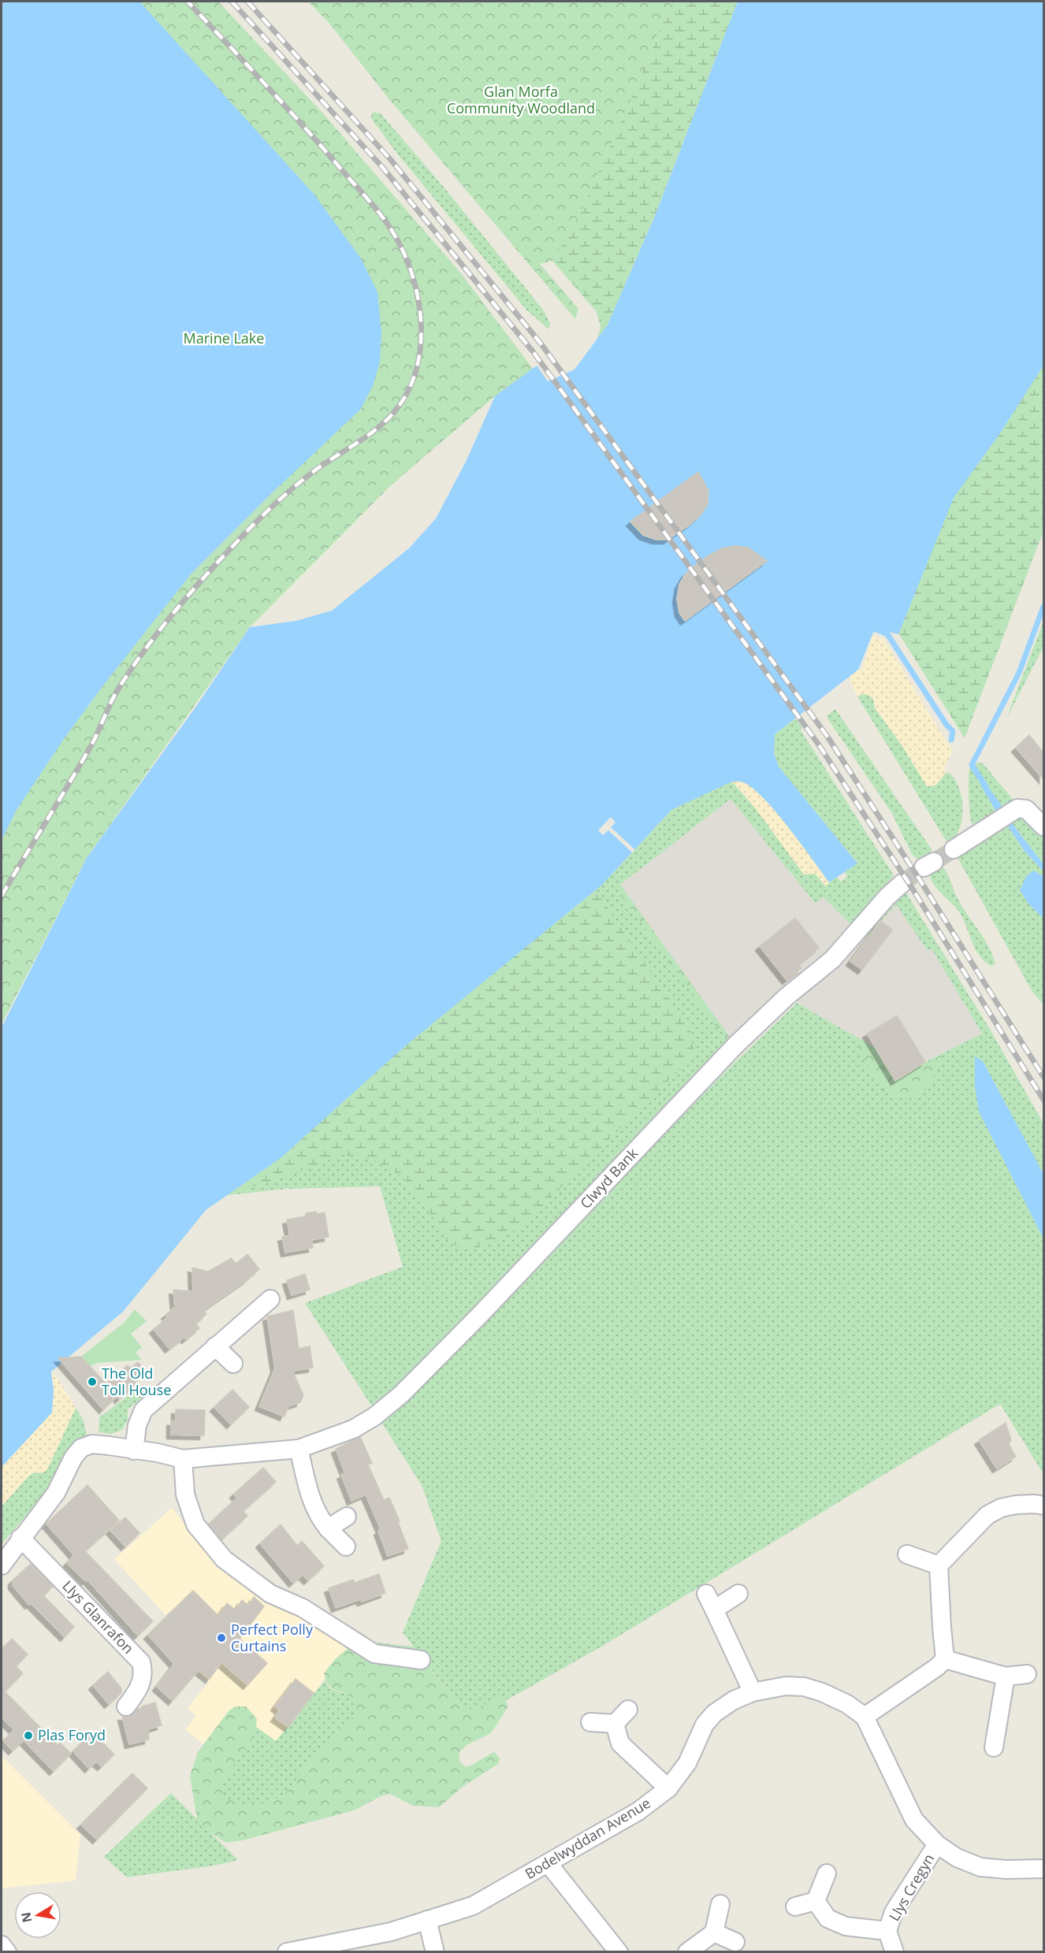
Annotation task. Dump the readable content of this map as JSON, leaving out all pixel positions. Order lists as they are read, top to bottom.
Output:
{
  "streets": {
    "street": [
      "Clwyd Bank",
      "Llys Glanrafon",
      "Bodelwyddan Avenue",
      "Llys Cregyn"
    ]
  },
  "crossings": [
    ["Clwyd Bank", "Llys Glanrafon"],
    ["Bodelwyddan Avenue", "Llys Cregyn"]
  ],
  "parks": ["Glan Morfa Community Woodland", "Marine Lake"],
  "places": ["The Old Toll House", "Perfect Polly Curtains", "Plas Foryd"],
  "north": "left"
}
